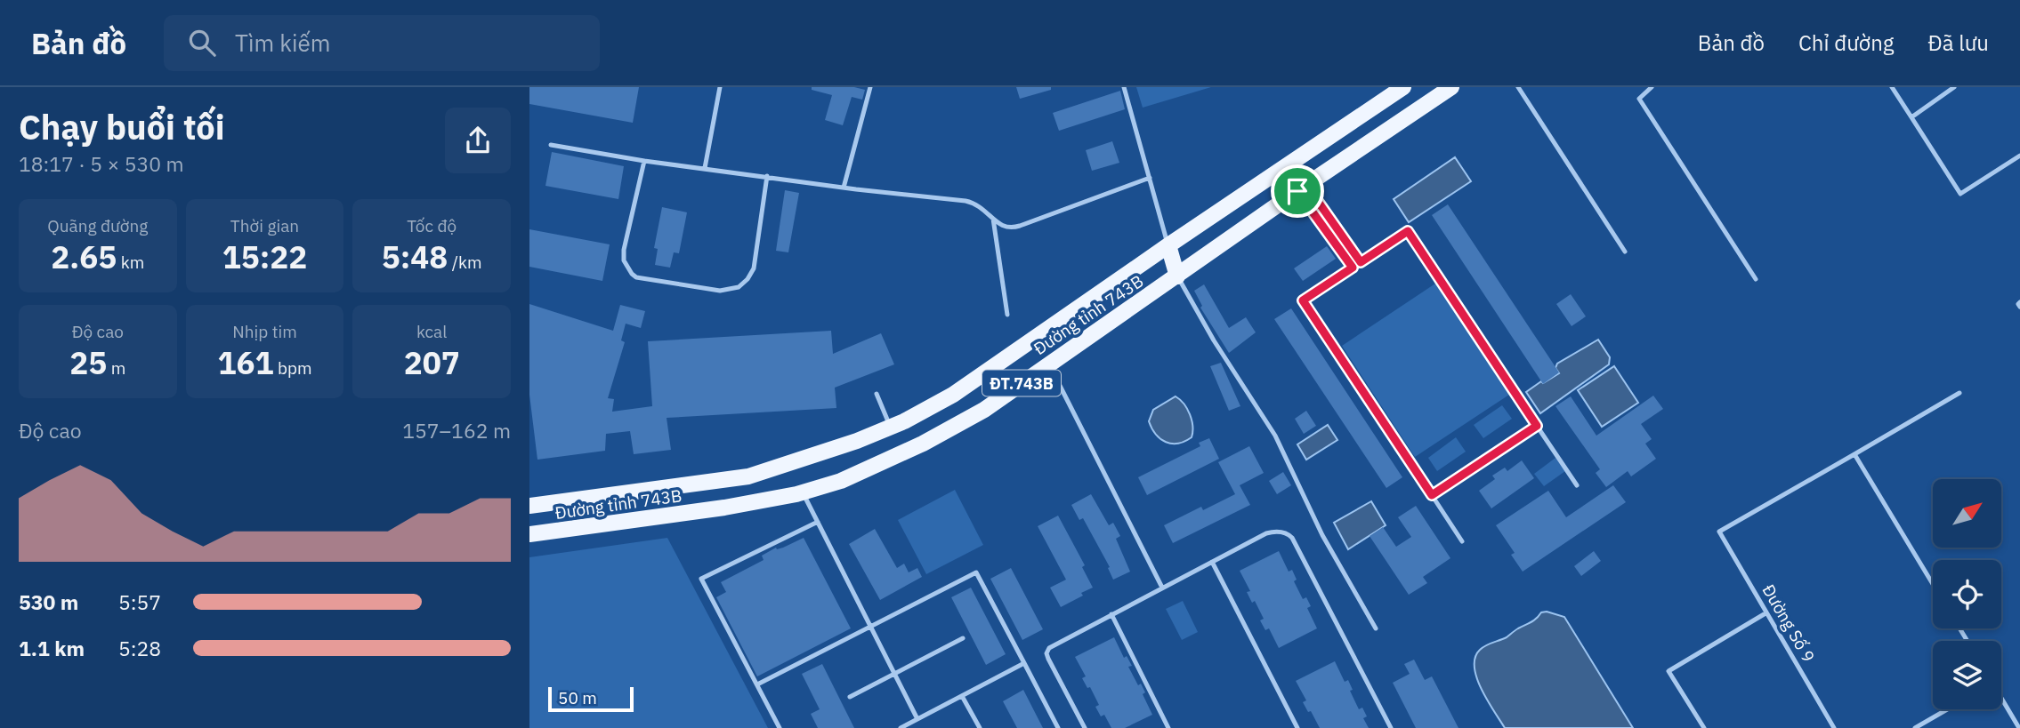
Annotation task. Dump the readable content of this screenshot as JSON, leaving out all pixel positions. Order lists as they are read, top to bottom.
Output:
{
  "streets": {
    "main road": ["Đường tỉnh 743B", "ĐT.743B"],
    "lane": ["Đường Số 9"]
  },
  "scale_bar": "50 m",
  "north": "top right",
  "page": {
    "header": "Bản đồ",
    "search": "Tìm kiếm",
    "nav": ["Bản đồ", "Chỉ đường", "Đã lưu"],
    "heading": ["Chạy buổi tối", "18:17 · 5 × 530 m"],
    "stats": [
      ["Quãng đường", "2.65 km"],
      ["Thời gian", "15:22"],
      ["Tốc độ", "5:48 /km"],
      ["Độ cao", "25 m"],
      ["Nhịp tim", "161 bpm"],
      ["kcal", "207"]
    ],
    "chart": ["Độ cao", "157–162 m"],
    "list": [
      {
        "name": "530 m",
        "note": "5:57"
      },
      {
        "name": "1.1 km",
        "note": "5:28"
      }
    ],
    "scale": "50 m"
  }
}
